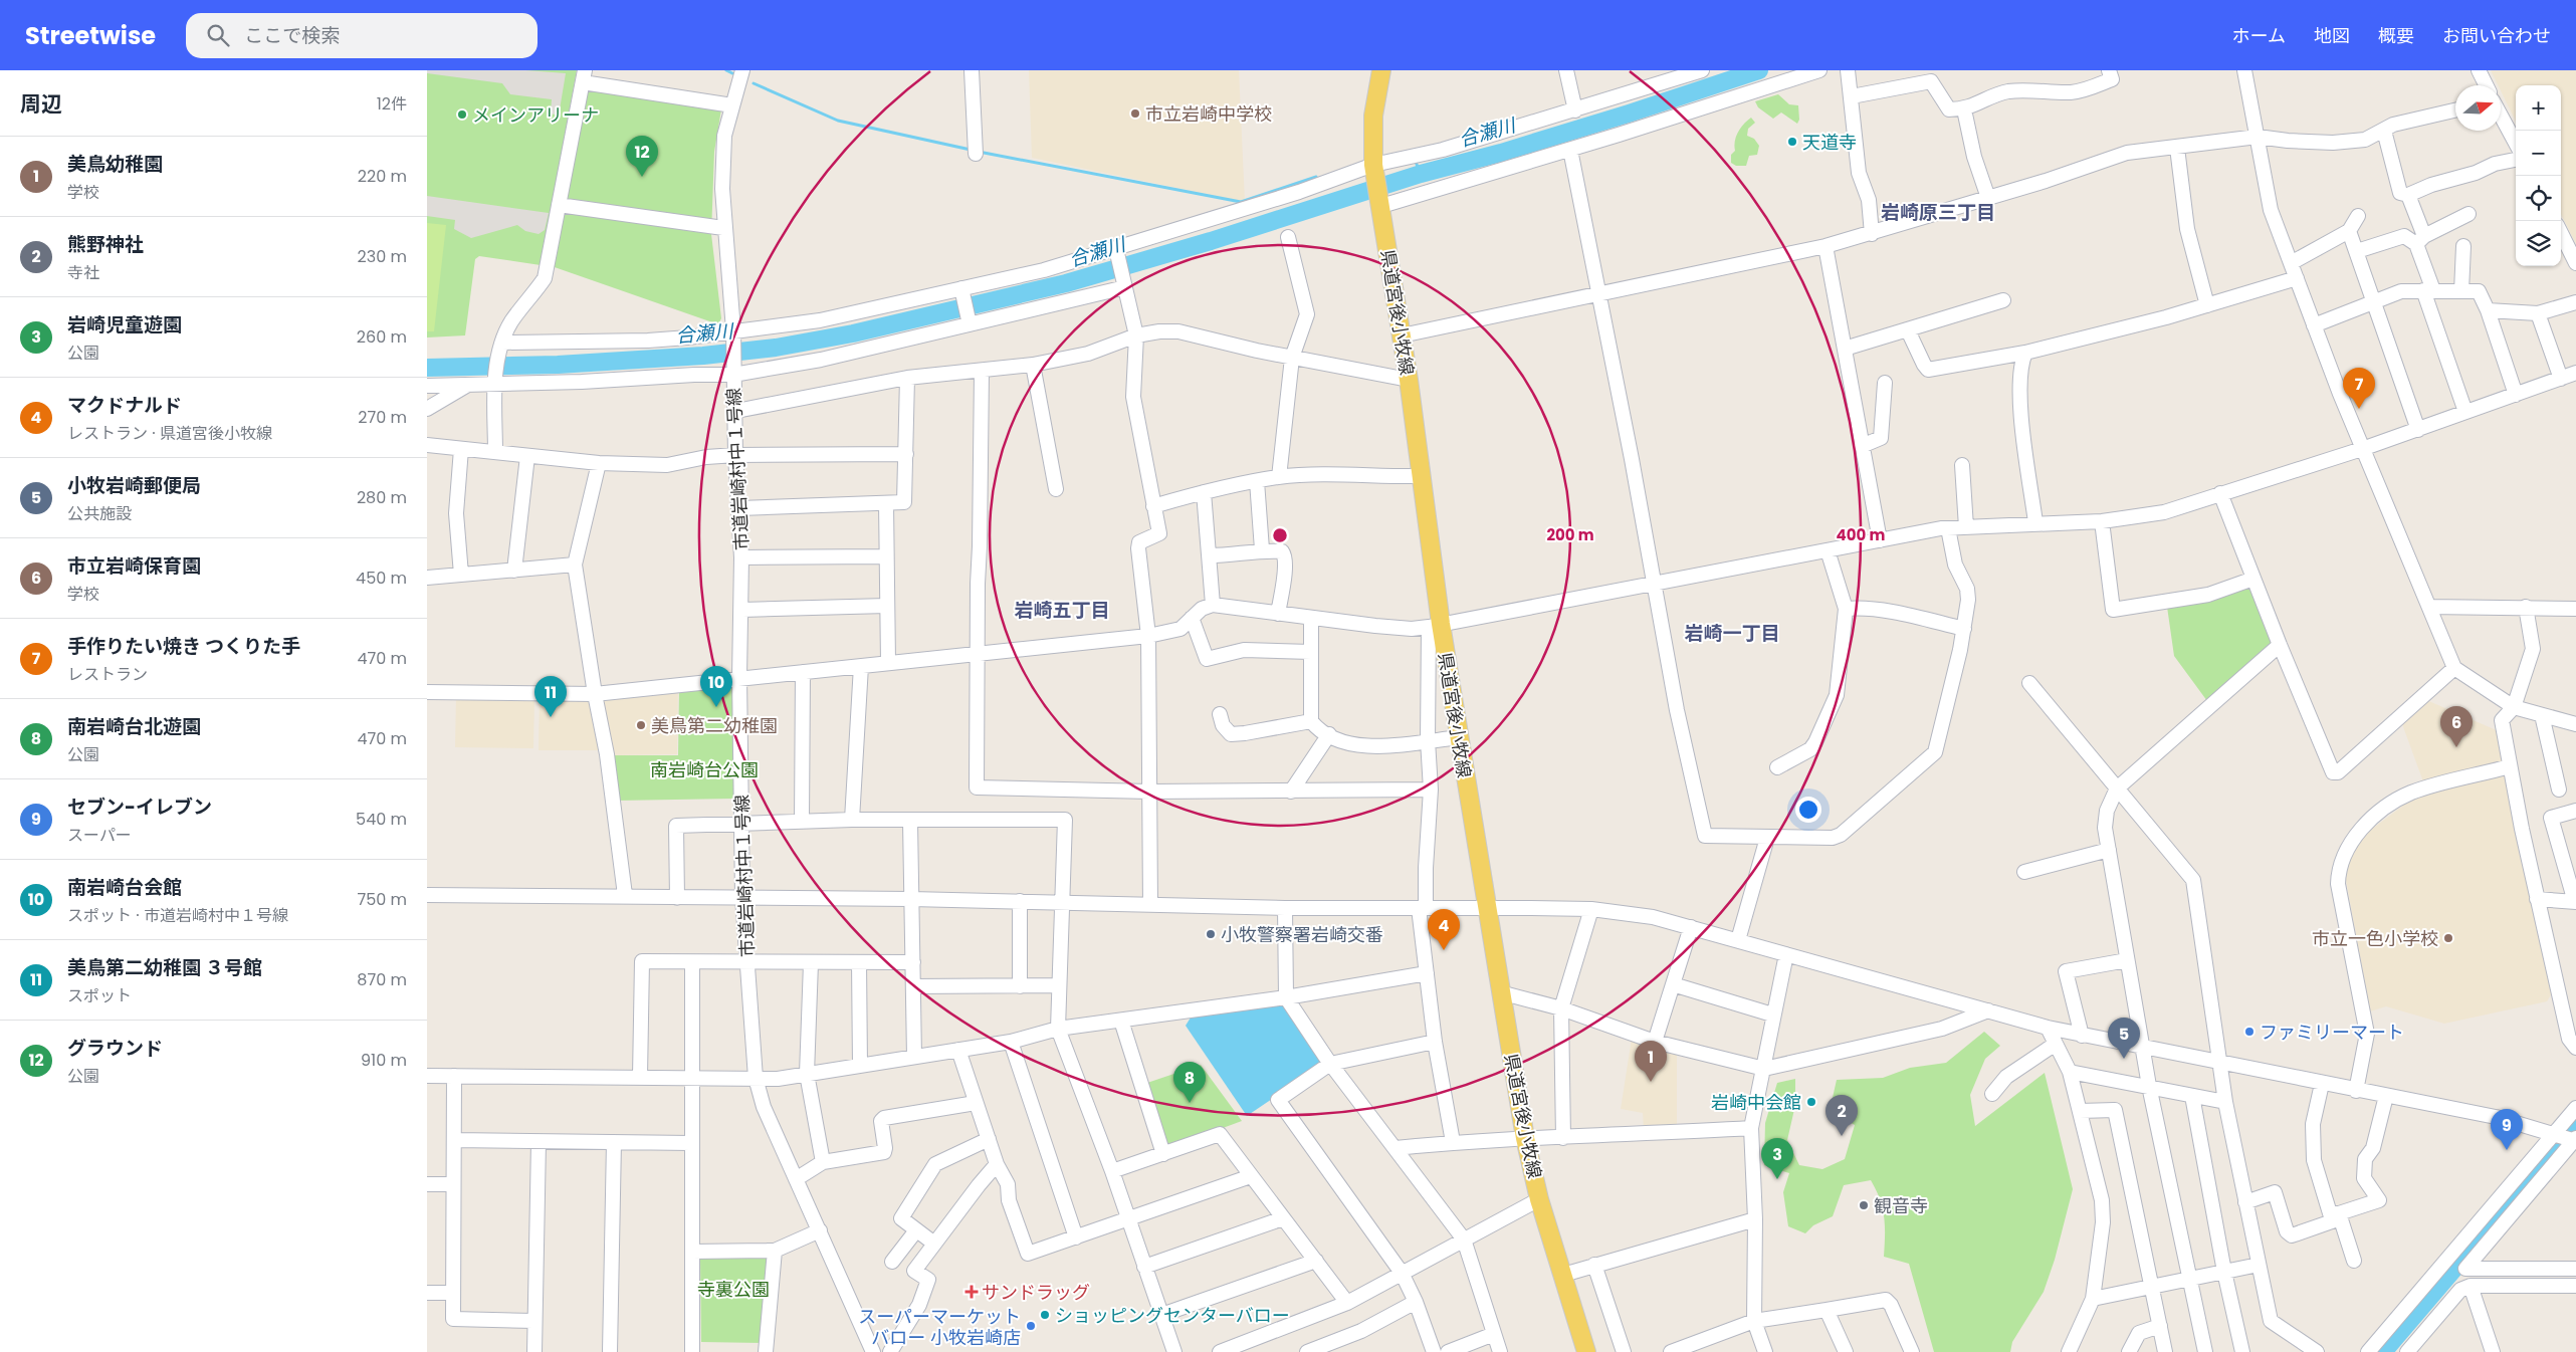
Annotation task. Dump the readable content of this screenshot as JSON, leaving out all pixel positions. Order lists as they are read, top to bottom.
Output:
{
  "streets": {
    "main road": ["県道宮後小牧線"],
    "street": ["市道岩崎村中１号線"]
  },
  "districts": ["岩崎原三丁目", "岩崎五丁目", "岩崎一丁目"],
  "water": ["合瀬川"],
  "parks": ["南岩崎台公園", "寺裏公園"],
  "places": {
    "other": [
      "市立岩崎中学校",
      "メインアリーナ",
      "天道寺",
      "美鳥第二幼稚園",
      "小牧警察署岩崎交番",
      "市立一色小学校",
      "ファミリーマート",
      "岩崎中会館",
      "観音寺",
      "ショッピングセンターバロー",
      "スーパーマーケット バロー 小牧岩崎店"
    ],
    "health": ["サンドラッグ"]
  },
  "north": "right",
  "page": {
    "header": "Streetwise",
    "search": "ここで検索",
    "nav": [
      "ホーム",
      "地図",
      "概要",
      "お問い合わせ"
    ],
    "heading": ["周辺", "12件"],
    "map_buttons": ["+", "−"],
    "list": [
      {
        "mark": "1",
        "name": "美鳥幼稚園",
        "note": "学校",
        "value": "220 m"
      },
      {
        "mark": "2",
        "name": "熊野神社",
        "note": "寺社",
        "value": "230 m"
      },
      {
        "mark": "3",
        "name": "岩崎児童遊園",
        "note": "公園",
        "value": "260 m"
      },
      {
        "mark": "4",
        "name": "マクドナルド",
        "note": "レストラン · 県道宮後小牧線",
        "value": "270 m"
      },
      {
        "mark": "5",
        "name": "小牧岩崎郵便局",
        "note": "公共施設",
        "value": "280 m"
      },
      {
        "mark": "6",
        "name": "市立岩崎保育園",
        "note": "学校",
        "value": "450 m"
      },
      {
        "mark": "7",
        "name": "手作りたい焼き つくりた手",
        "note": "レストラン",
        "value": "470 m"
      },
      {
        "mark": "8",
        "name": "南岩崎台北遊園",
        "note": "公園",
        "value": "470 m"
      },
      {
        "mark": "9",
        "name": "セブン-イレブン",
        "note": "スーパー",
        "value": "540 m"
      },
      {
        "mark": "10",
        "name": "南岩崎台会館",
        "note": "スポット · 市道岩崎村中１号線",
        "value": "750 m"
      },
      {
        "mark": "11",
        "name": "美鳥第二幼稚園 ３号館",
        "note": "スポット",
        "value": "870 m"
      },
      {
        "mark": "12",
        "name": "グラウンド",
        "note": "公園",
        "value": "910 m"
      }
    ],
    "pins": [
      "12",
      "7",
      "10",
      "11",
      "6",
      "4",
      "5",
      "1",
      "8",
      "2",
      "9",
      "3"
    ]
  },
  "rings": ["200 m", "400 m"]
}
